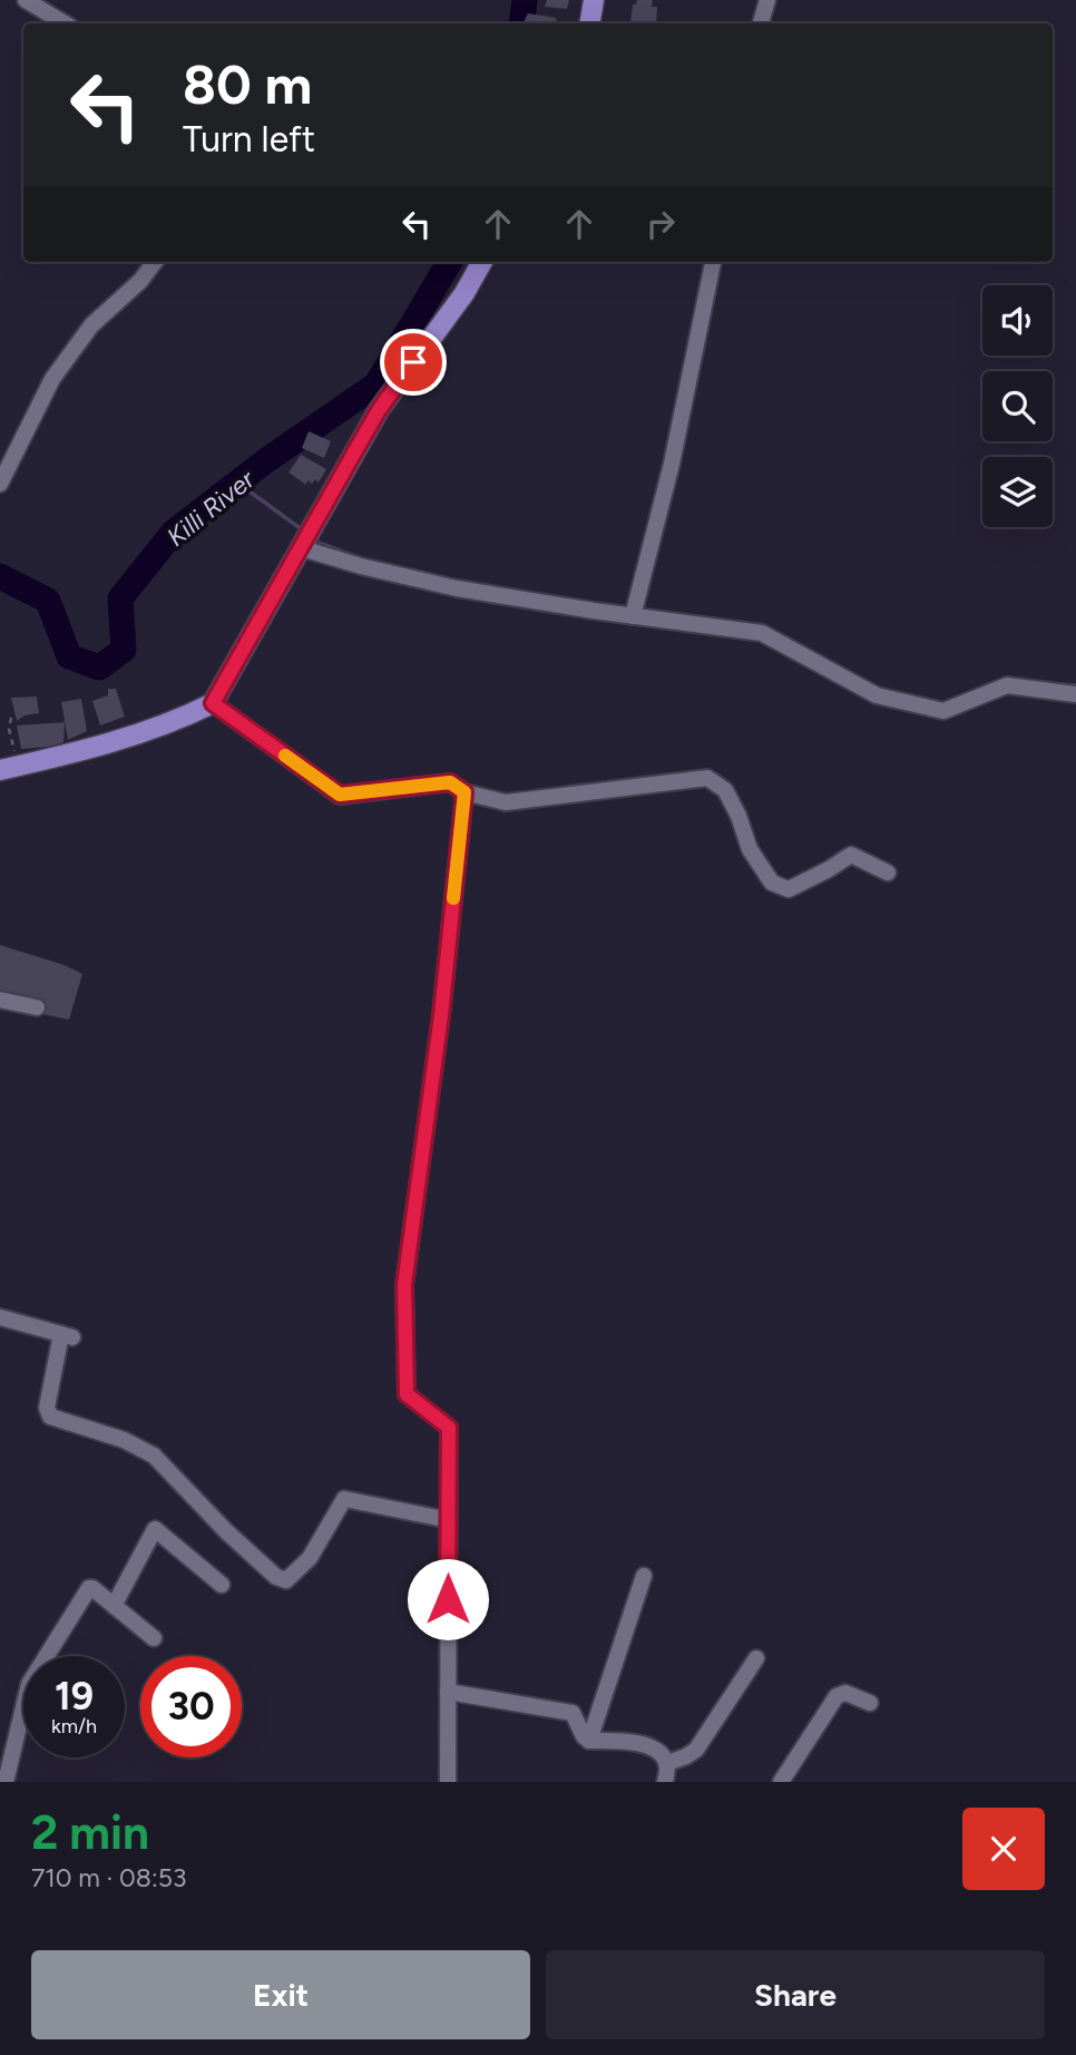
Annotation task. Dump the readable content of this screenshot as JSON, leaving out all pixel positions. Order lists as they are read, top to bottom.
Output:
{
  "water": ["Killi River"],
  "page": {
    "turn": ["80 m", "Turn left"],
    "speed": "19 km/h",
    "limit": "30",
    "heading": ["2 min", "710 m · 08:53"],
    "buttons": ["Exit", "Share"]
  }
}
